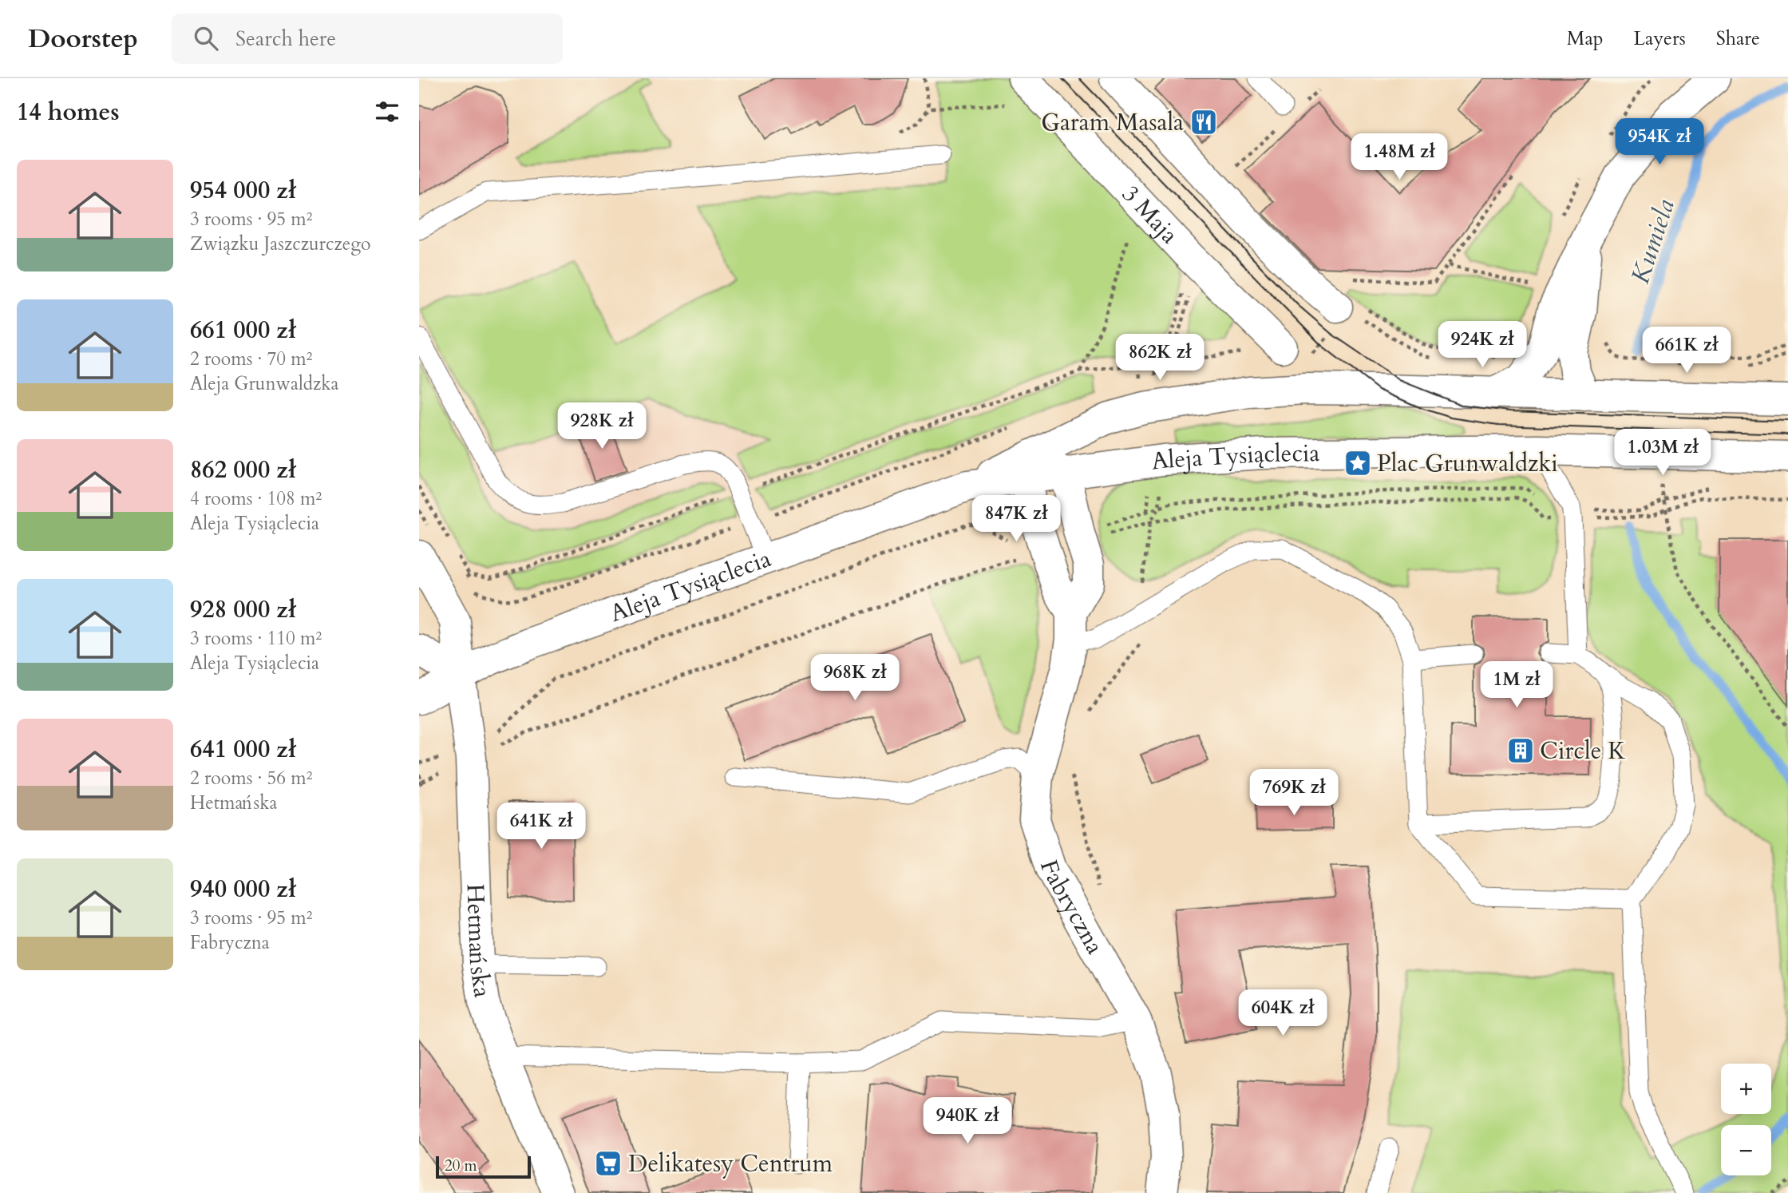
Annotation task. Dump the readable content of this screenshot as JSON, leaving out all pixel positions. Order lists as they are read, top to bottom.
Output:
{
  "streets": {
    "street": [
      "3 Maja",
      "Aleja Tysiąclecia",
      "Fabryczna",
      "Hetmańska"
    ]
  },
  "crossings": [
    ["Aleja Tysiąclecia", "Fabryczna"],
    ["Aleja Tysiąclecia", "Hetmańska"]
  ],
  "water": ["Kumiela"],
  "places": {
    "restaurant": ["Garam Masala"],
    "place": ["Plac Grunwaldzki"],
    "building": ["Circle K"],
    "supermarket": ["Delikatesy Centrum"]
  },
  "scale_bar": "20 m",
  "page": {
    "header": "Doorstep",
    "search": "Search here",
    "nav": ["Map", "Layers", "Share"],
    "heading": "14 homes",
    "price": [
      "954K zł",
      "1.48M zł",
      "924K zł",
      "661K zł",
      "862K zł",
      "928K zł",
      "1.03M zł",
      "847K zł",
      "968K zł",
      "1M zł",
      "769K zł",
      "641K zł",
      "604K zł",
      "940K zł"
    ],
    "list": [
      {
        "name": "954 000 zł",
        "note": "3 rooms · 95 m² · Związku Jaszczurczego"
      },
      {
        "name": "661 000 zł",
        "note": "2 rooms · 70 m² · Aleja Grunwaldzka"
      },
      {
        "name": "862 000 zł",
        "note": "4 rooms · 108 m² · Aleja Tysiąclecia"
      },
      {
        "name": "928 000 zł",
        "note": "3 rooms · 110 m² · Aleja Tysiąclecia"
      },
      {
        "name": "641 000 zł",
        "note": "2 rooms · 56 m² · Hetmańska"
      },
      {
        "name": "940 000 zł",
        "note": "3 rooms · 95 m² · Fabryczna"
      }
    ],
    "map_buttons": ["+", "−"],
    "scale": "20 m"
  }
}
